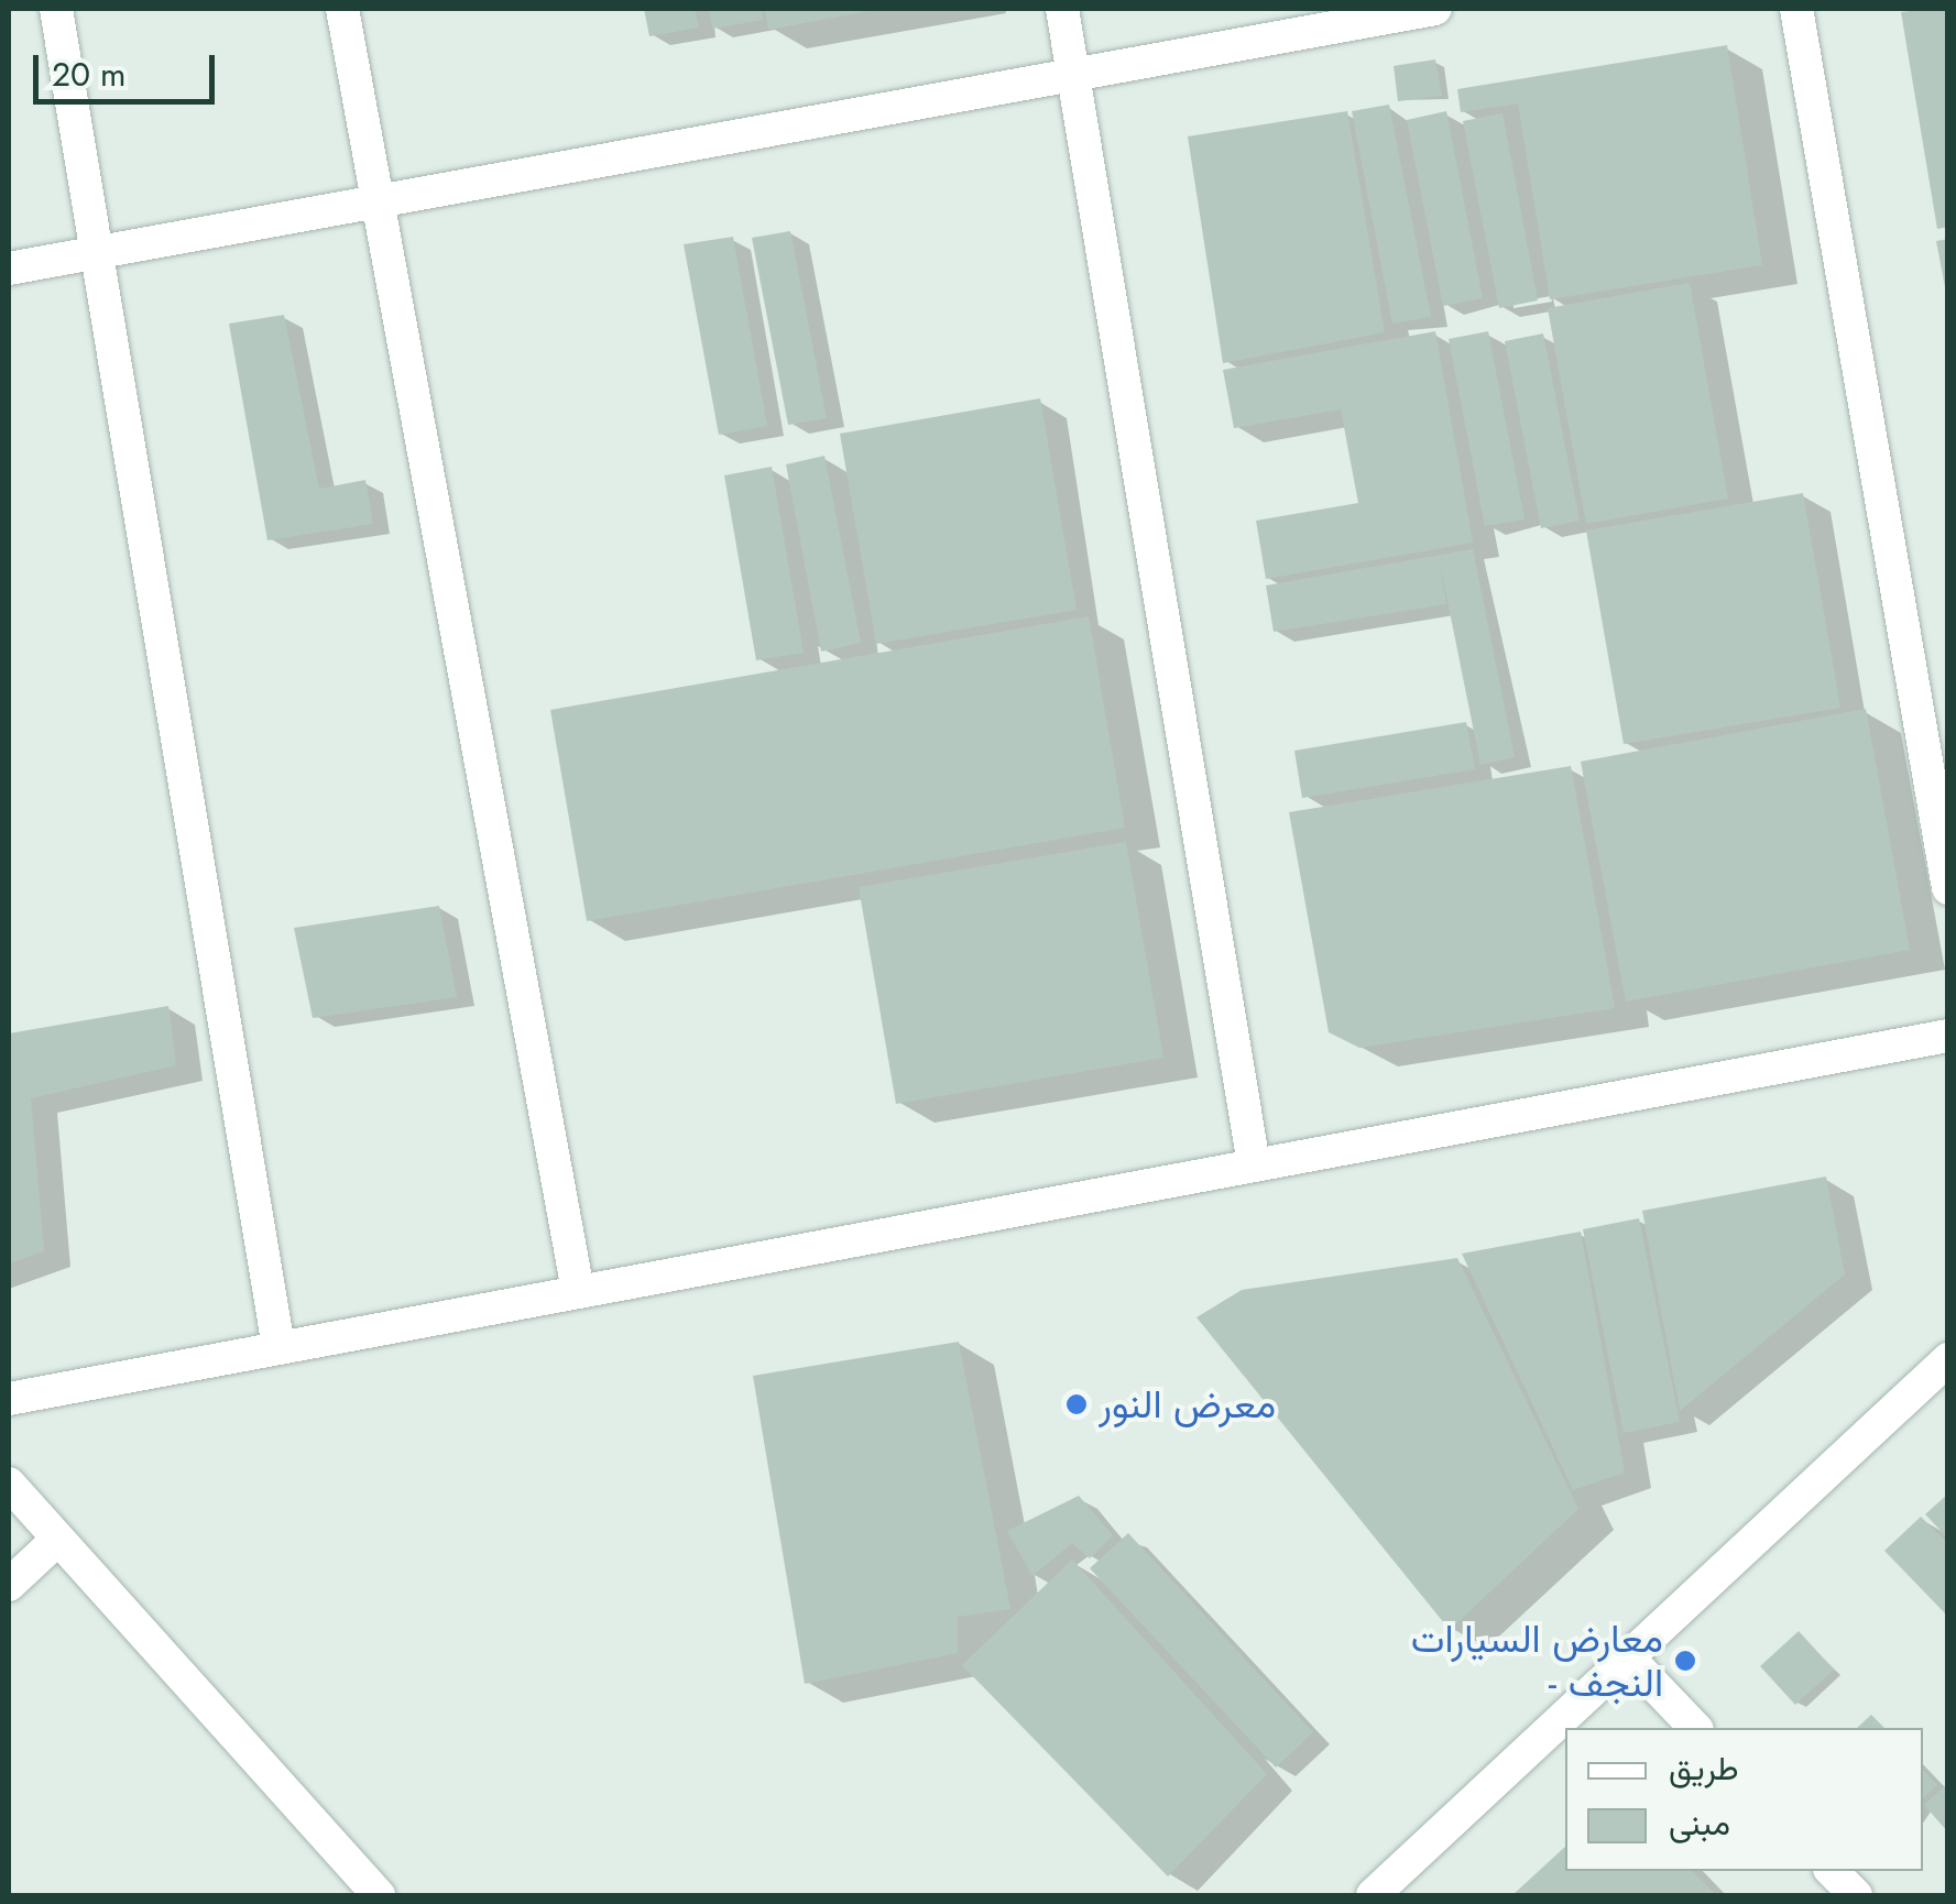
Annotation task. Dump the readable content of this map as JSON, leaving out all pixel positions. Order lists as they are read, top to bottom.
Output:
{
  "places": ["معرض النور", "معارض السيارات - النجف"],
  "legend": ["طريق", "مبنى"],
  "scale_bar": "20 m"
}
